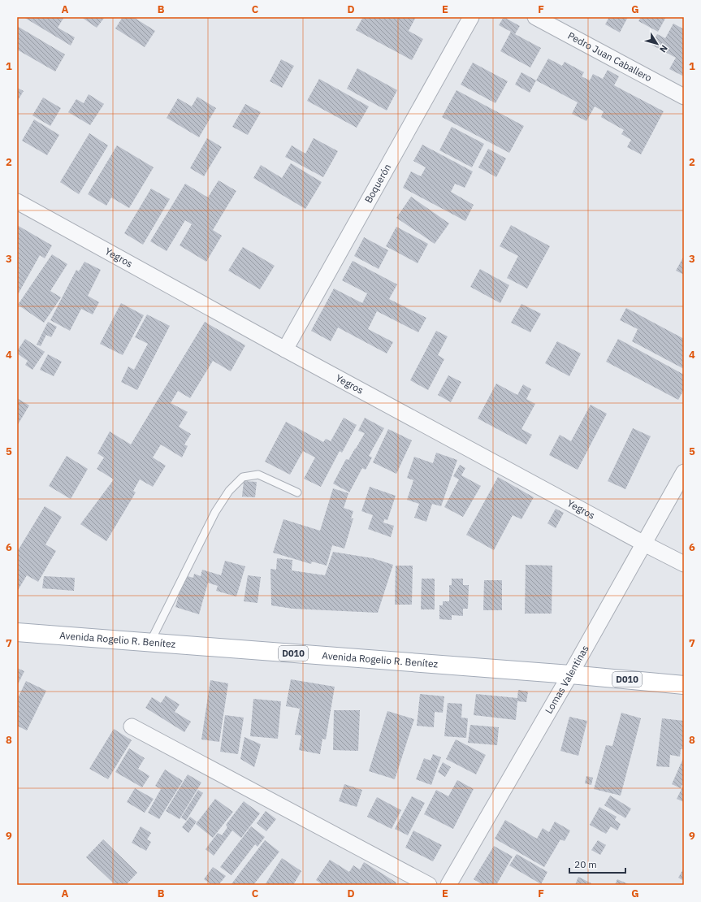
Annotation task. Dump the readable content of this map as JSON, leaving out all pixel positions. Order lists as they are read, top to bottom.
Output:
{
  "streets": {
    "main road": ["Avenida Rogelio R. Benítez", "D010"],
    "street": [
      "Pedro Juan Caballero",
      "Boquerón",
      "Yegros",
      "Lomas Valentinas"
    ]
  },
  "crossings": [
    ["Boquerón", "Yegros"],
    ["Yegros", "Lomas Valentinas"],
    ["Avenida Rogelio R. Benítez", "Lomas Valentinas"]
  ],
  "scale_bar": "20 m",
  "north": "bottom right",
  "grid": {
    "columns": [
      "A",
      "B",
      "C",
      "D",
      "E",
      "F",
      "G"
    ],
    "rows": [
      "1",
      "2",
      "3",
      "4",
      "5",
      "6",
      "7",
      "8",
      "9"
    ]
  }
}
